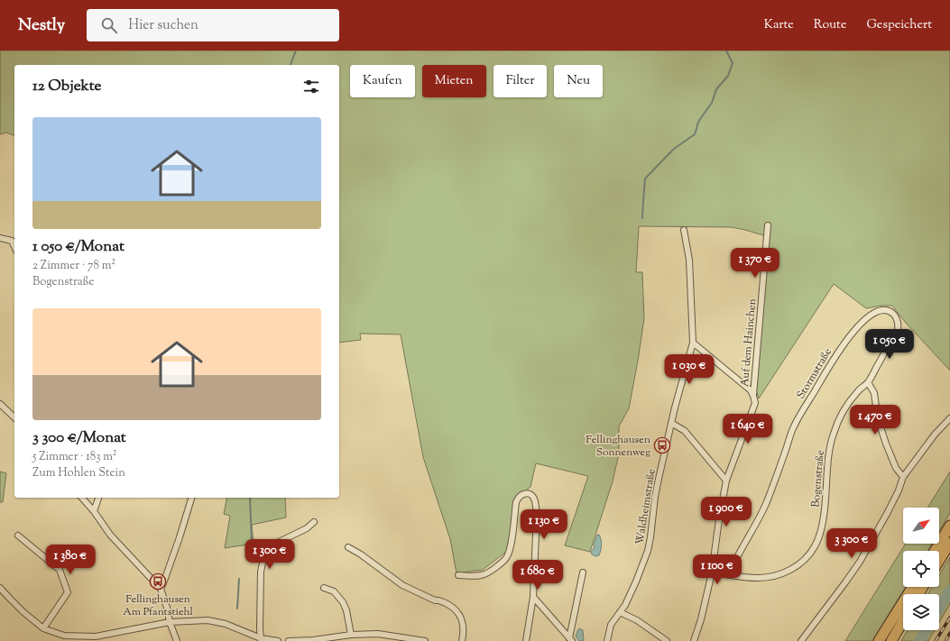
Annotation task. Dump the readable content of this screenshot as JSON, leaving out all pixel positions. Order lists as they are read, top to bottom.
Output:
{
  "streets": {
    "street": [
      "Auf dem Hainchen",
      "Stormstraße",
      "Bogenstraße",
      "Waldheimstraße"
    ]
  },
  "crossings": [
    ["Auf dem Hainchen", "Bogenstraße"],
    ["Stormstraße", "Bogenstraße"]
  ],
  "places": {
    "bus stop": ["Fellinghausen Sonnenweg", "Fellinghausen Am Pfantstiehl"]
  },
  "north": "top right",
  "page": {
    "header": "Nestly",
    "search": "Hier suchen",
    "nav": ["Karte", "Route", "Gespeichert"],
    "chip": [
      "Kaufen",
      "Mieten",
      "Filter",
      "Neu"
    ],
    "heading": "12 Objekte",
    "list": [
      {
        "name": "1 050 €/Monat",
        "note": "2 Zimmer · 78 m² · Bogenstraße"
      },
      {
        "name": "3 300 €/Monat",
        "note": "5 Zimmer · 183 m² · Zum Hohlen Stein"
      }
    ],
    "price": [
      "1 370 €",
      "1 050 €",
      "1 030 €",
      "1 470 €",
      "1 640 €",
      "1 900 €",
      "1 130 €",
      "3 300 €",
      "1 300 €",
      "1 380 €",
      "1 100 €",
      "1 680 €"
    ]
  }
}
